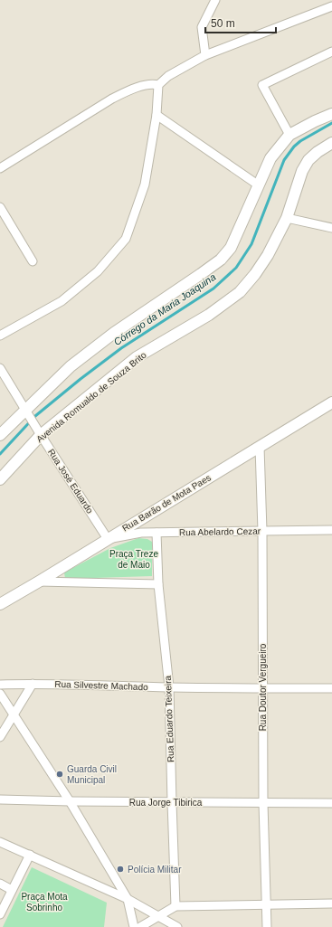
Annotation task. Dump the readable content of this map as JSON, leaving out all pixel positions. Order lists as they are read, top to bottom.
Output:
{
  "streets": {
    "main road": ["Avenida Romualdo de Souza Brito", "Rua Barão de Mota Paes"],
    "street": [
      "Rua José Eduardo",
      "Rua Abelardo Cezar",
      "Rua Silvestre Machado",
      "Rua Doutor Vergueiro",
      "Rua Eduardo Teixeira",
      "Rua Jorge Tibirica"
    ]
  },
  "crossings": [
    ["Avenida Romualdo de Souza Brito", "Rua José Eduardo"],
    ["Rua José Eduardo", "Rua Barão de Mota Paes"],
    ["Rua José Eduardo", "Rua Abelardo Cezar"],
    ["Rua Barão de Mota Paes", "Rua Abelardo Cezar"],
    ["Rua Barão de Mota Paes", "Rua Doutor Vergueiro"],
    ["Rua Abelardo Cezar", "Rua Doutor Vergueiro"],
    ["Rua Abelardo Cezar", "Rua Eduardo Teixeira"],
    ["Rua Silvestre Machado", "Rua Doutor Vergueiro"],
    ["Rua Silvestre Machado", "Rua Eduardo Teixeira"],
    ["Rua Doutor Vergueiro", "Rua Jorge Tibirica"],
    ["Rua Eduardo Teixeira", "Rua Jorge Tibirica"]
  ],
  "water": ["Córrego da Maria Joaquina"],
  "parks": ["Praça Treze de Maio", "Praça Mota Sobrinho"],
  "places": ["Guarda Civil Municipal", "Polícia Militar"],
  "scale_bar": "50 m"
}
